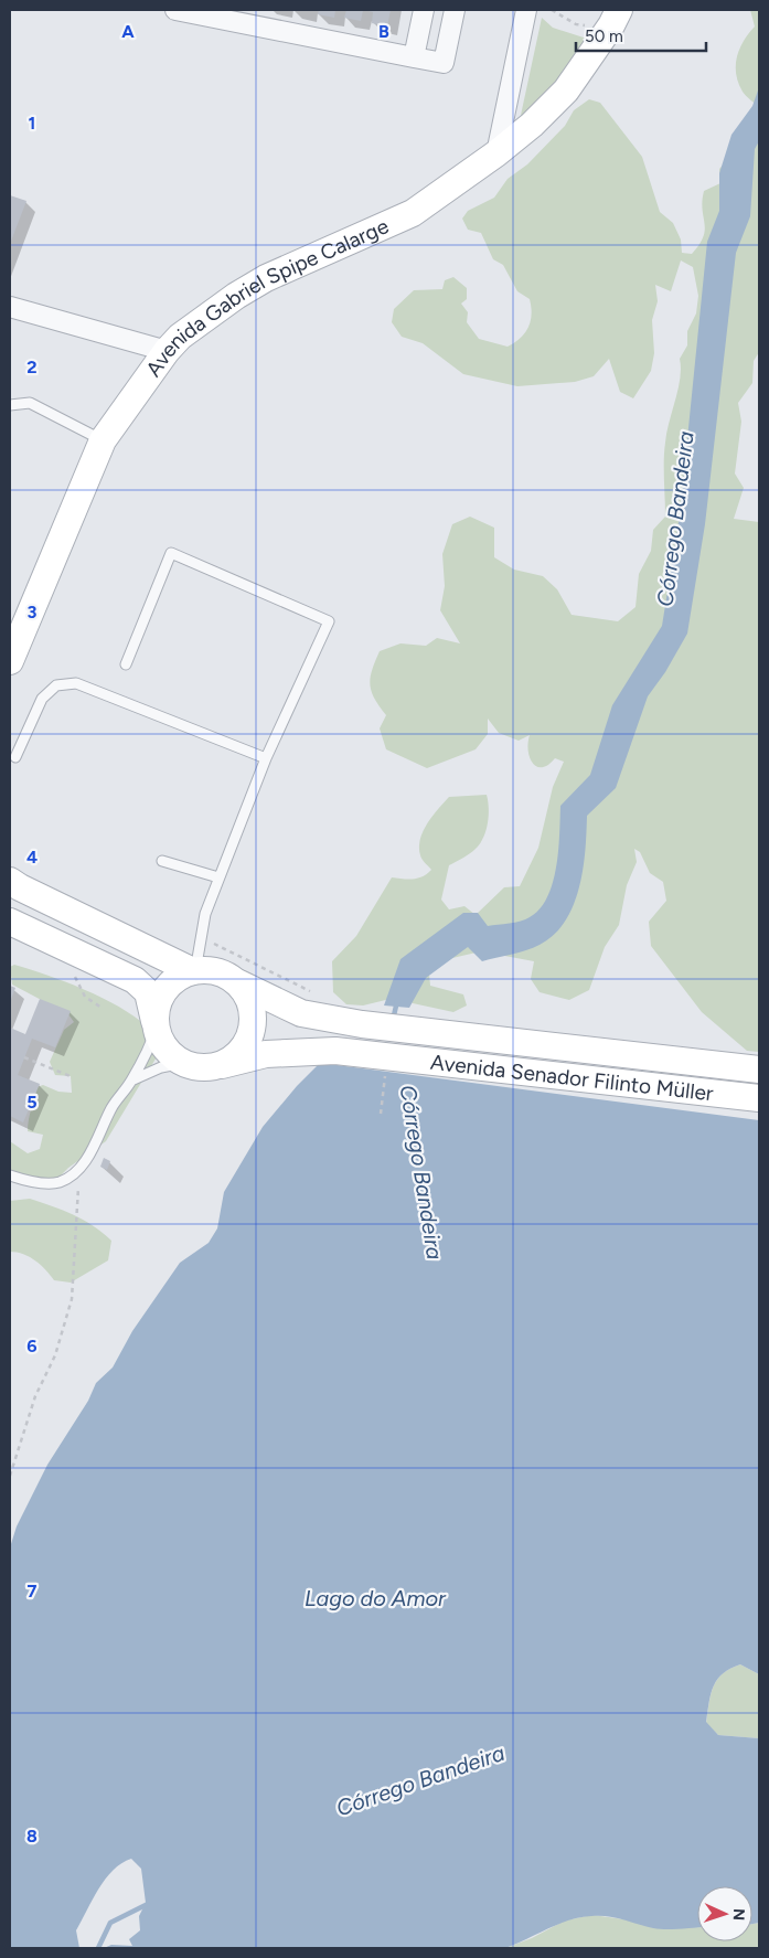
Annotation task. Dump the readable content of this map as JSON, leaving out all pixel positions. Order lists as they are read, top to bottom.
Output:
{
  "streets": {
    "main road": ["Avenida Gabriel Spipe Calarge", "Avenida Senador Filinto Müller"]
  },
  "water": ["Córrego Bandeira", "Lago do Amor"],
  "scale_bar": "50 m",
  "north": "right",
  "grid": {
    "columns": ["A", "B"],
    "rows": [
      "1",
      "2",
      "3",
      "4",
      "5",
      "6",
      "7",
      "8"
    ]
  }
}
